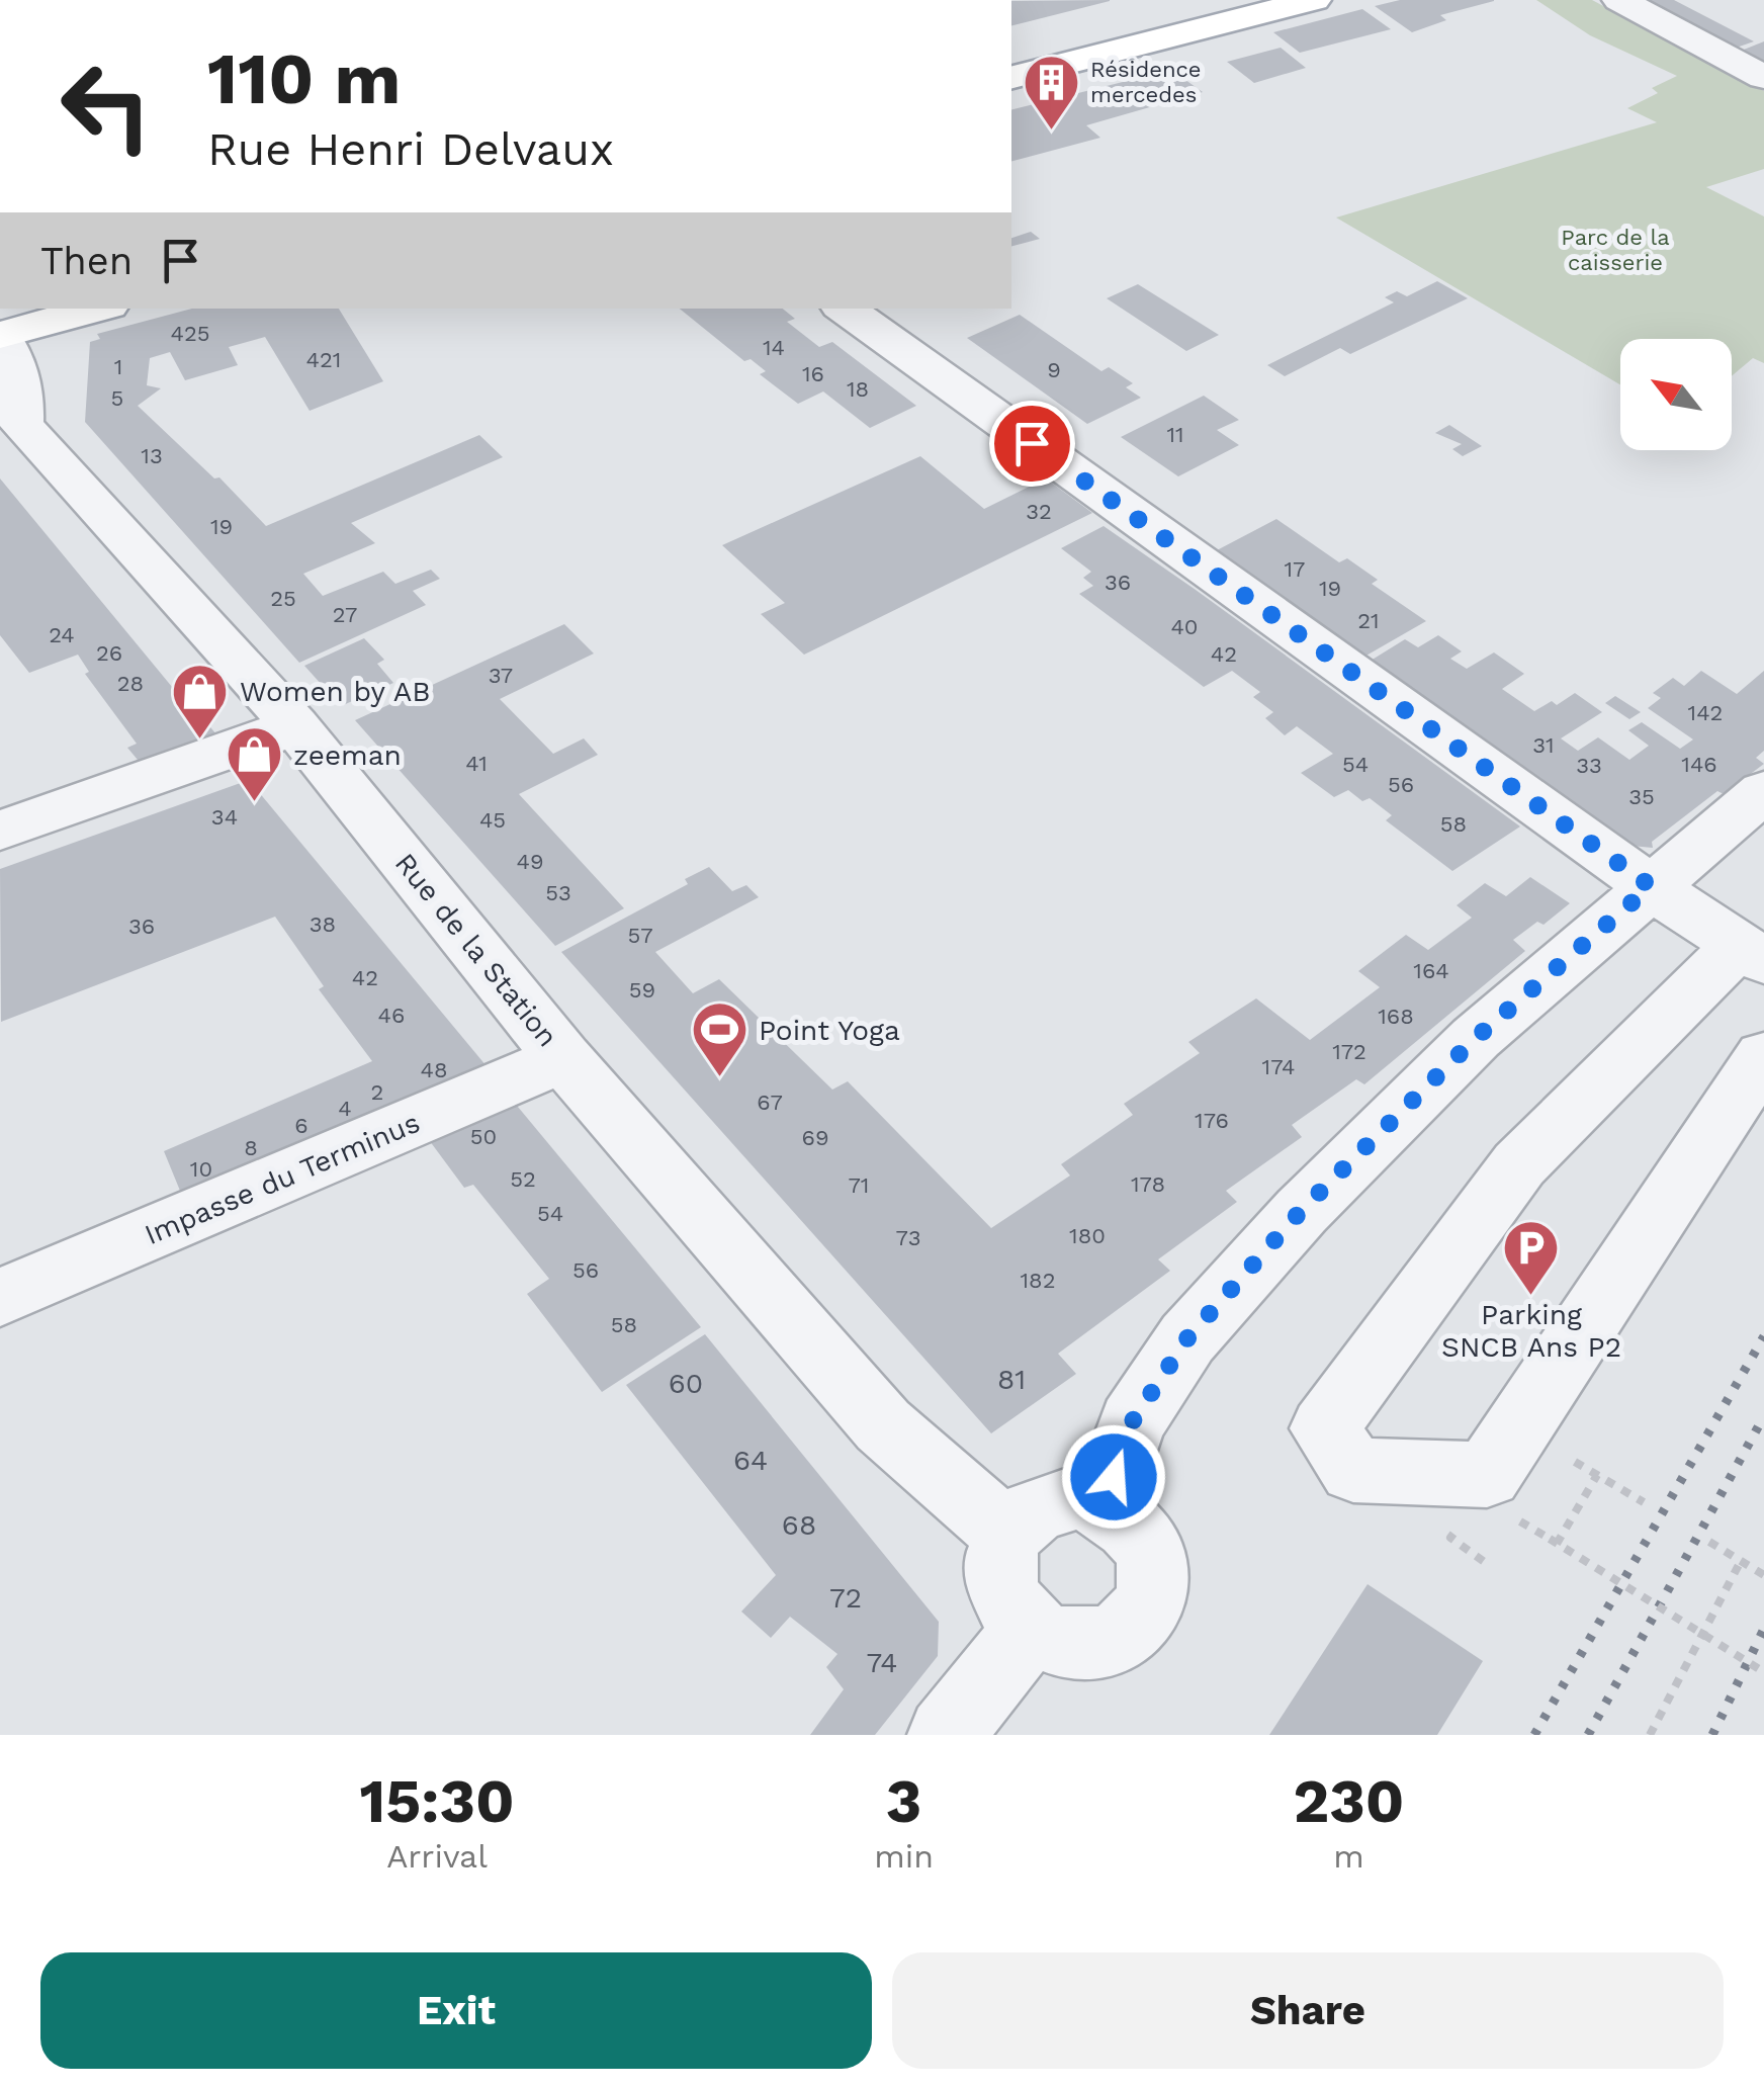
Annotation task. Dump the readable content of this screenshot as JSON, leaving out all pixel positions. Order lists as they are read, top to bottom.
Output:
{
  "streets": {
    "street": ["Rue de la Station", "Impasse du Terminus"]
  },
  "crossings": [
    ["Rue de la Station", "Impasse du Terminus"]
  ],
  "parks": ["Parc de la caisserie"],
  "places": {
    "building": ["Résidence mercedes"],
    "shop": ["Women by AB", "zeeman"],
    "sports": ["Point Yoga"],
    "parking": ["Parking SNCB Ans P2"]
  },
  "house_numbers": [
    "425",
    "14",
    "421",
    "1",
    "9",
    "16",
    "18",
    "5",
    "11",
    "13",
    "32",
    "19",
    "17",
    "36",
    "19",
    "25",
    "27",
    "21",
    "40",
    "24",
    "26",
    "42",
    "37",
    "28",
    "142",
    "31",
    "41",
    "54",
    "146",
    "33",
    "56",
    "35",
    "34",
    "45",
    "58",
    "49",
    "53",
    "38",
    "36",
    "57",
    "164",
    "42",
    "59",
    "46",
    "168",
    "172",
    "174",
    "48",
    "2",
    "67",
    "4",
    "176",
    "6",
    "50",
    "69",
    "8",
    "10",
    "52",
    "178",
    "71",
    "54",
    "180",
    "73",
    "56",
    "182",
    "58",
    "81",
    "60",
    "64",
    "68",
    "72",
    "74"
  ],
  "north": "top left",
  "page": {
    "turn": ["110 m", "Rue Henri Delvaux"],
    "then": "Then",
    "eta": [
      "15:30",
      "Arrival",
      "3",
      "min",
      "230",
      "m"
    ],
    "buttons": ["Exit", "Share"]
  }
}
